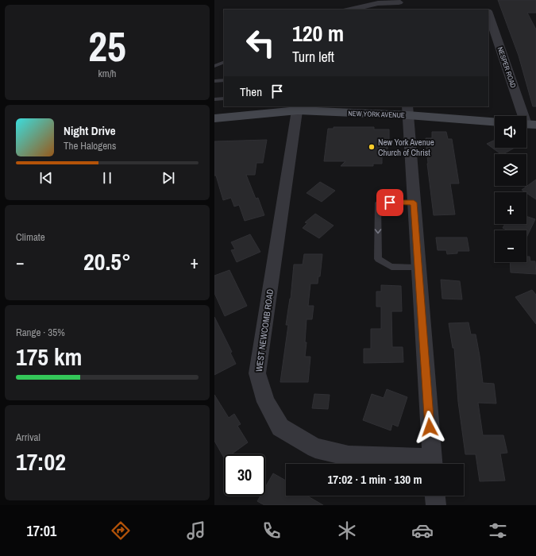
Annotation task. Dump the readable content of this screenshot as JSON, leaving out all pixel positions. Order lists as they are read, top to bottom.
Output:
{
  "streets": {
    "street": ["NESPER ROAD", "NEW YORK AVENUE", "WEST NEWCOMB ROAD"]
  },
  "crossings": [
    ["NEW YORK AVENUE", "WEST NEWCOMB ROAD"]
  ],
  "places": ["New York Avenue Church of Christ"],
  "page": {
    "tile": [
      ["25", "km/h"],
      "Climate",
      ["Range · 35%", "175 km"],
      ["Arrival", "17:02"]
    ],
    "turn": ["120 m", "Turn left"],
    "then": "Then",
    "map_buttons": ["+", "−"],
    "song": ["Night Drive", "The Halogens"],
    "heat": ["−", "20.5°", "+"],
    "limit": "30",
    "trip": "17:02 · 1 min · 130 m",
    "tabs": "17:01"
  }
}
